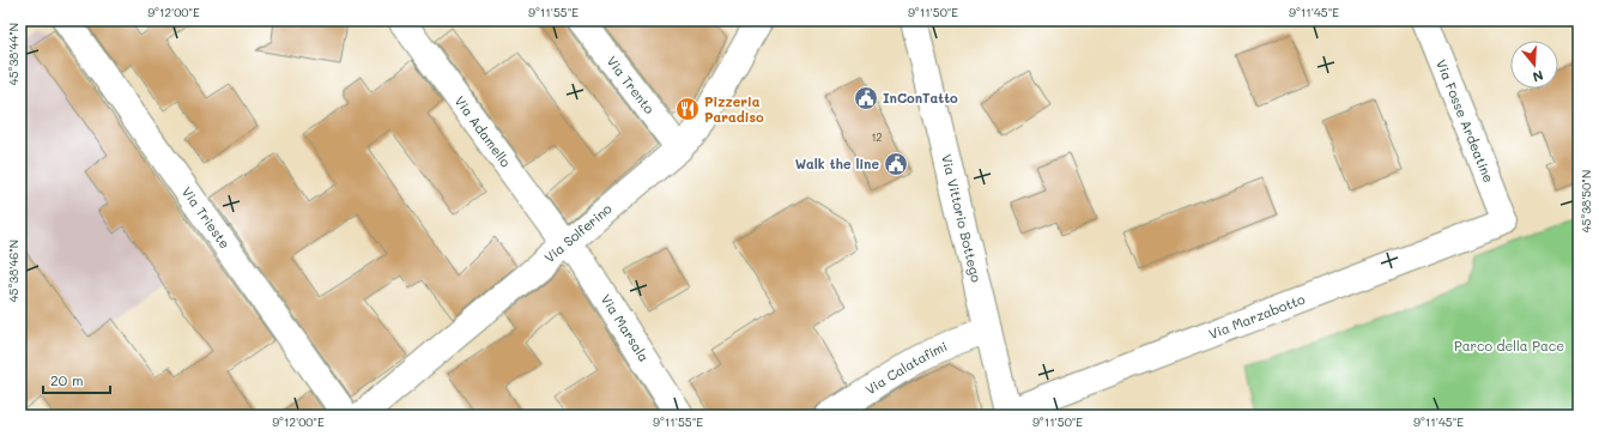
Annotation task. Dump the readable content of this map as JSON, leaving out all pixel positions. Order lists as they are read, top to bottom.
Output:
{
  "streets": {
    "street": [
      "Via Trento",
      "Via Fosse Ardeatine",
      "Via Adamello",
      "Via Trieste",
      "Via Vittorio Bottego",
      "Via Solferino",
      "Via Marzabotto",
      "Via Marsala",
      "Via Calatafimi"
    ]
  },
  "crossings": [
    ["Via Trento", "Via Solferino"],
    ["Via Fosse Ardeatine", "Via Marzabotto"],
    ["Via Adamello", "Via Solferino"],
    ["Via Adamello", "Via Marsala"],
    ["Via Vittorio Bottego", "Via Marzabotto"],
    ["Via Vittorio Bottego", "Via Calatafimi"],
    ["Via Solferino", "Via Marsala"]
  ],
  "parks": ["Parco della Pace"],
  "places": {
    "public building": ["InConTatto", "Walk the line"],
    "restaurant": ["Pizzeria Paradiso"]
  },
  "house_numbers": ["12"],
  "scale_bar": "20 m",
  "north": "bottom",
  "coordinates": [
    "9°12'00\"E",
    "9°11'55\"E",
    "9°11'50\"E",
    "9°11'45\"E",
    "45°38'44\"N",
    "45°38'50\"N",
    "45°38'46\"N"
  ]
}
